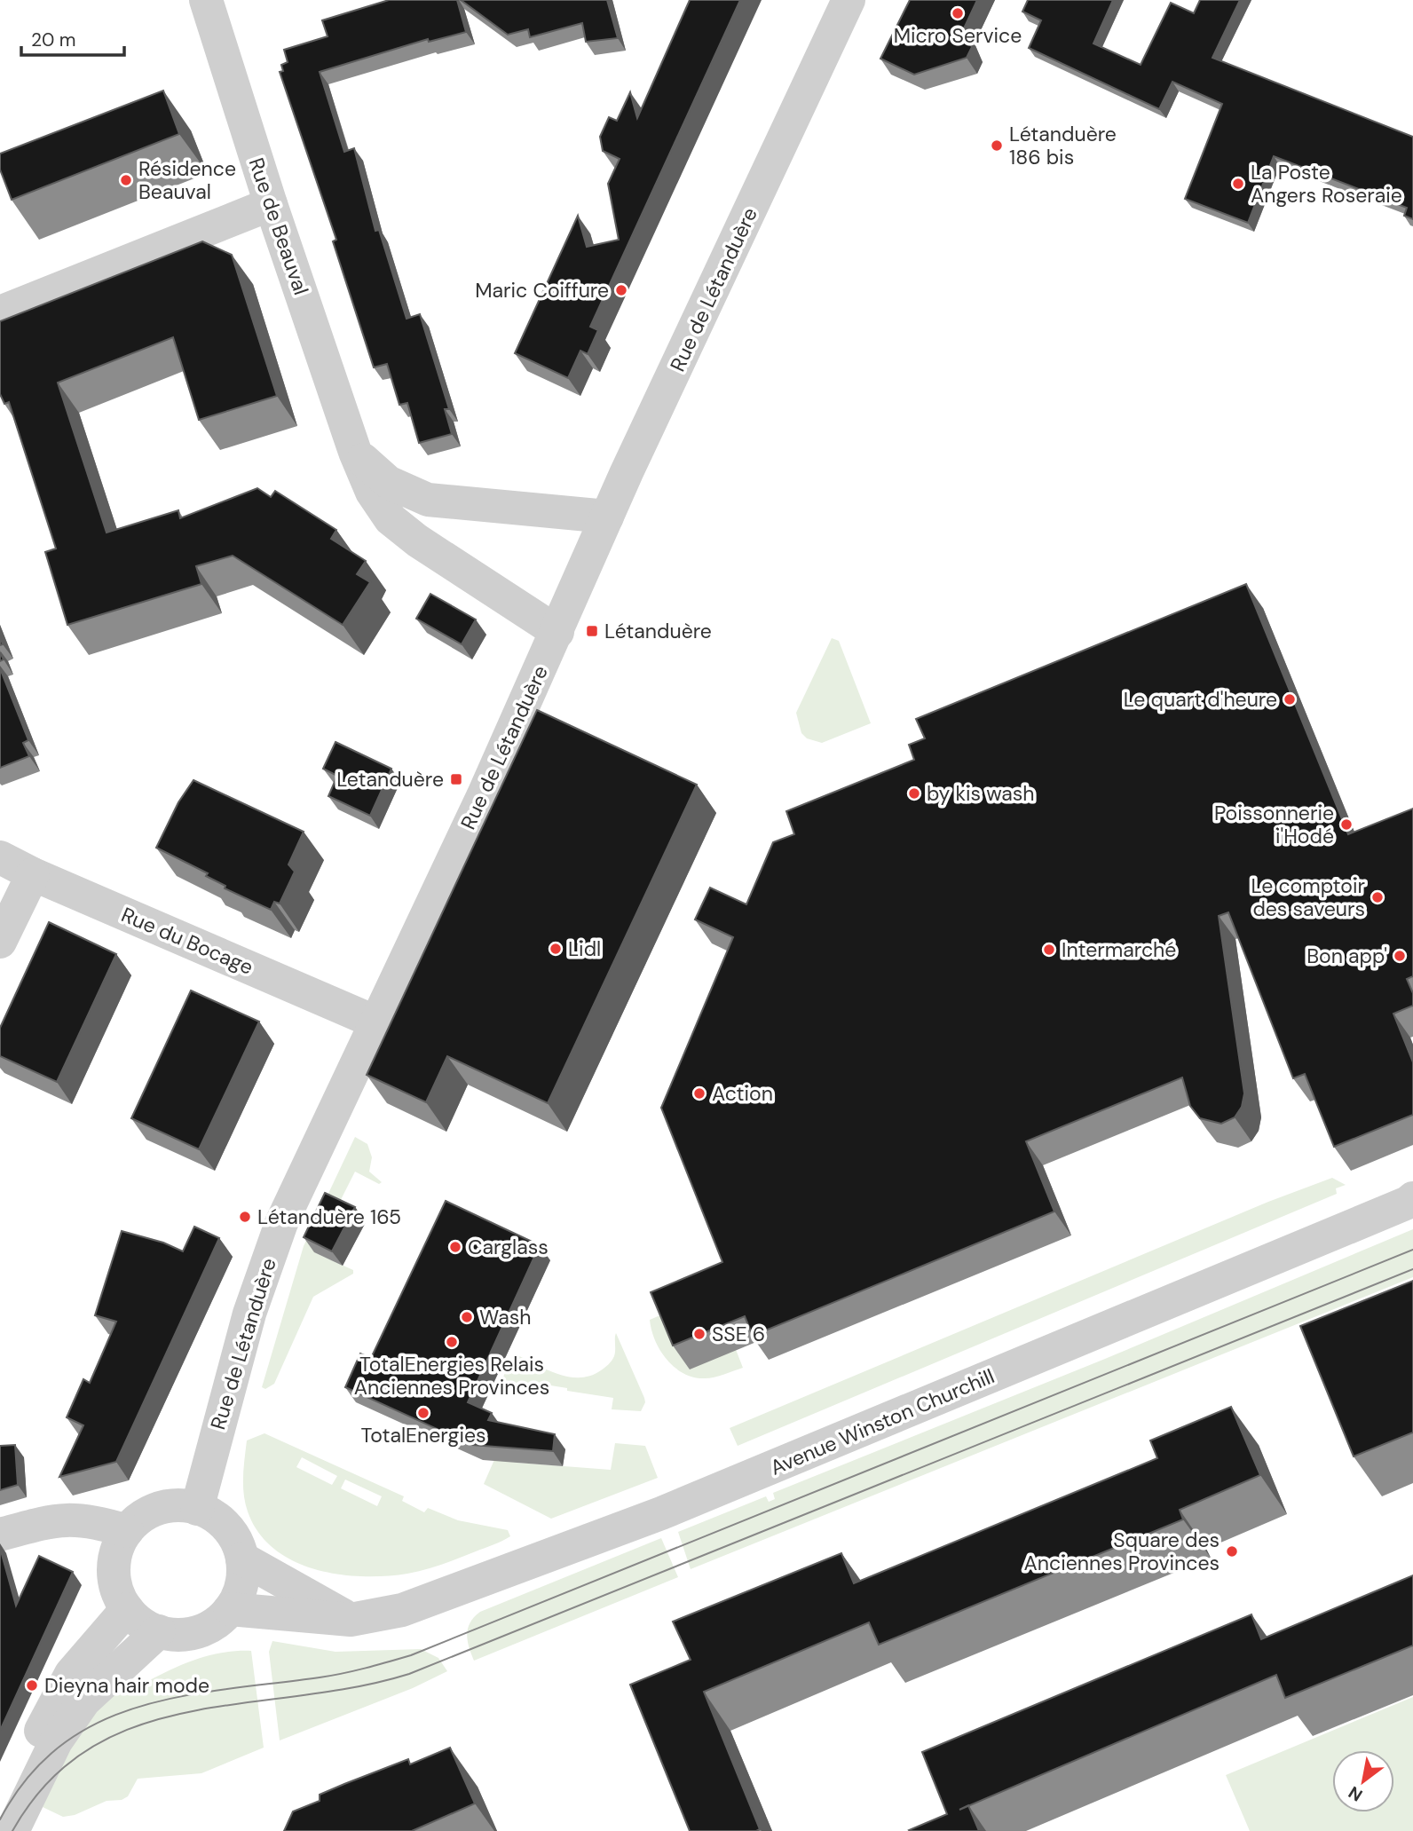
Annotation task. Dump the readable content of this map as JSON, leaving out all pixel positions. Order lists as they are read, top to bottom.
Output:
{
  "streets": {
    "street": [
      "Rue de Beauval",
      "Rue de Létanduère",
      "Rue du Bocage",
      "Avenue Winston Churchill"
    ]
  },
  "crossings": [
    ["Rue de Beauval", "Rue de Létanduère"],
    ["Rue de Létanduère", "Rue du Bocage"],
    ["Rue de Létanduère", "Avenue Winston Churchill"]
  ],
  "places": {
    "other": [
      "Micro Service",
      "Létanduère 186 bis",
      "Résidence Beauval",
      "La Poste Angers Roseraie",
      "Maric Coiffure",
      "Le quart d'heure",
      "by kis wash",
      "Poissonnerie i'Hodé",
      "Le comptoir des saveurs",
      "Lidl",
      "Intermarché",
      "Bon app'",
      "Action",
      "Létanduère 165",
      "Carglass",
      "Wash",
      "SSE 6",
      "TotalEnergies Relais Anciennes Provinces",
      "TotalEnergies",
      "Square des Anciennes Provinces",
      "Dieyna hair mode"
    ],
    "transit": ["Létanduère", "Letanduère"]
  },
  "scale_bar": "20 m",
  "north": "bottom left"
}
